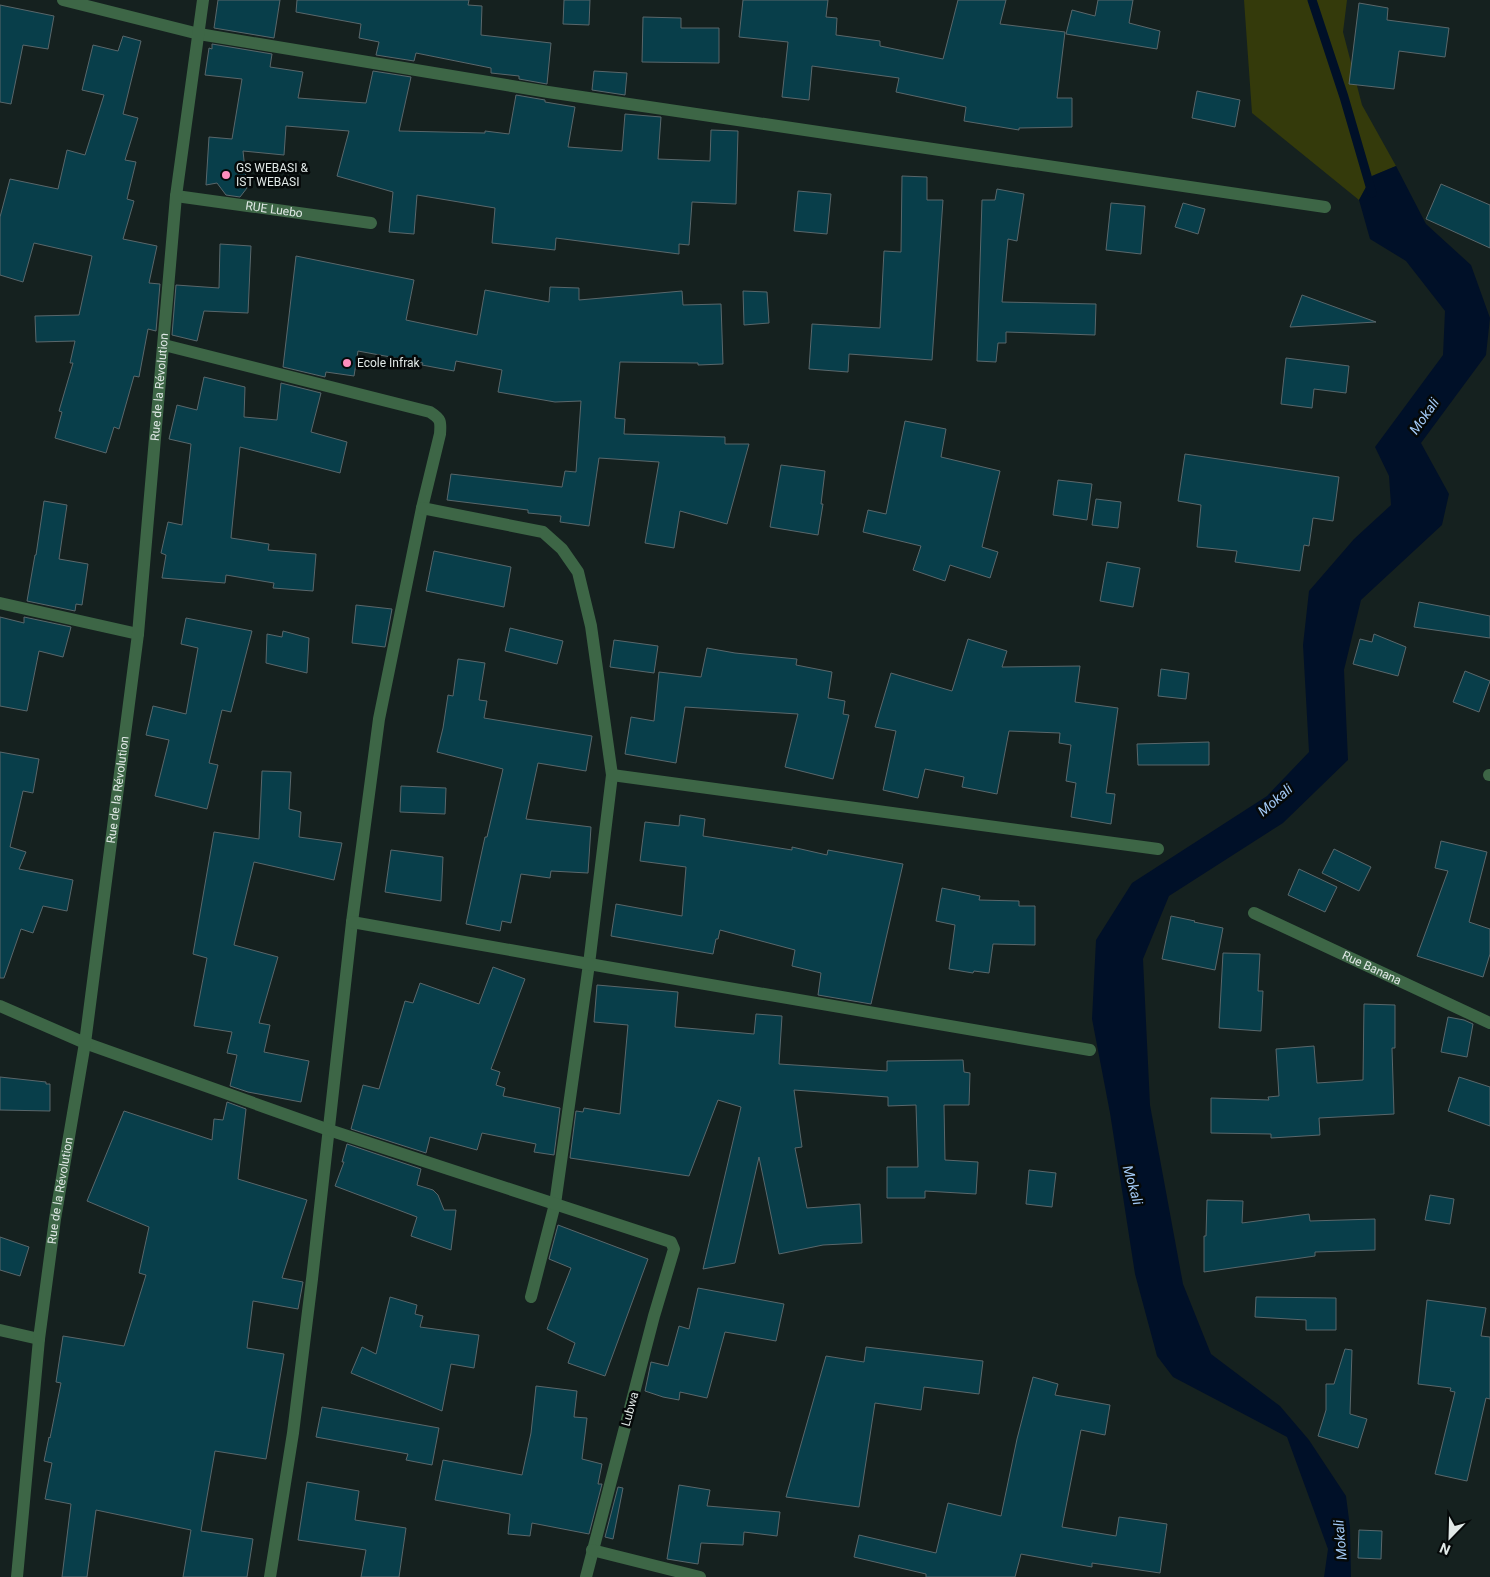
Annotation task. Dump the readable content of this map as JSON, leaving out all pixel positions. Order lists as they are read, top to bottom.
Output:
{
  "streets": {
    "street": [
      "RUE Luebo",
      "Rue de la Révolution",
      "Rue Banana",
      "Lubwa"
    ]
  },
  "crossings": [
    ["RUE Luebo", "Rue de la Révolution"]
  ],
  "water": ["Mokali"],
  "places": ["GS WEBASI & IST WEBASI", "Ecole Infrak"],
  "north": "bottom left"
}
